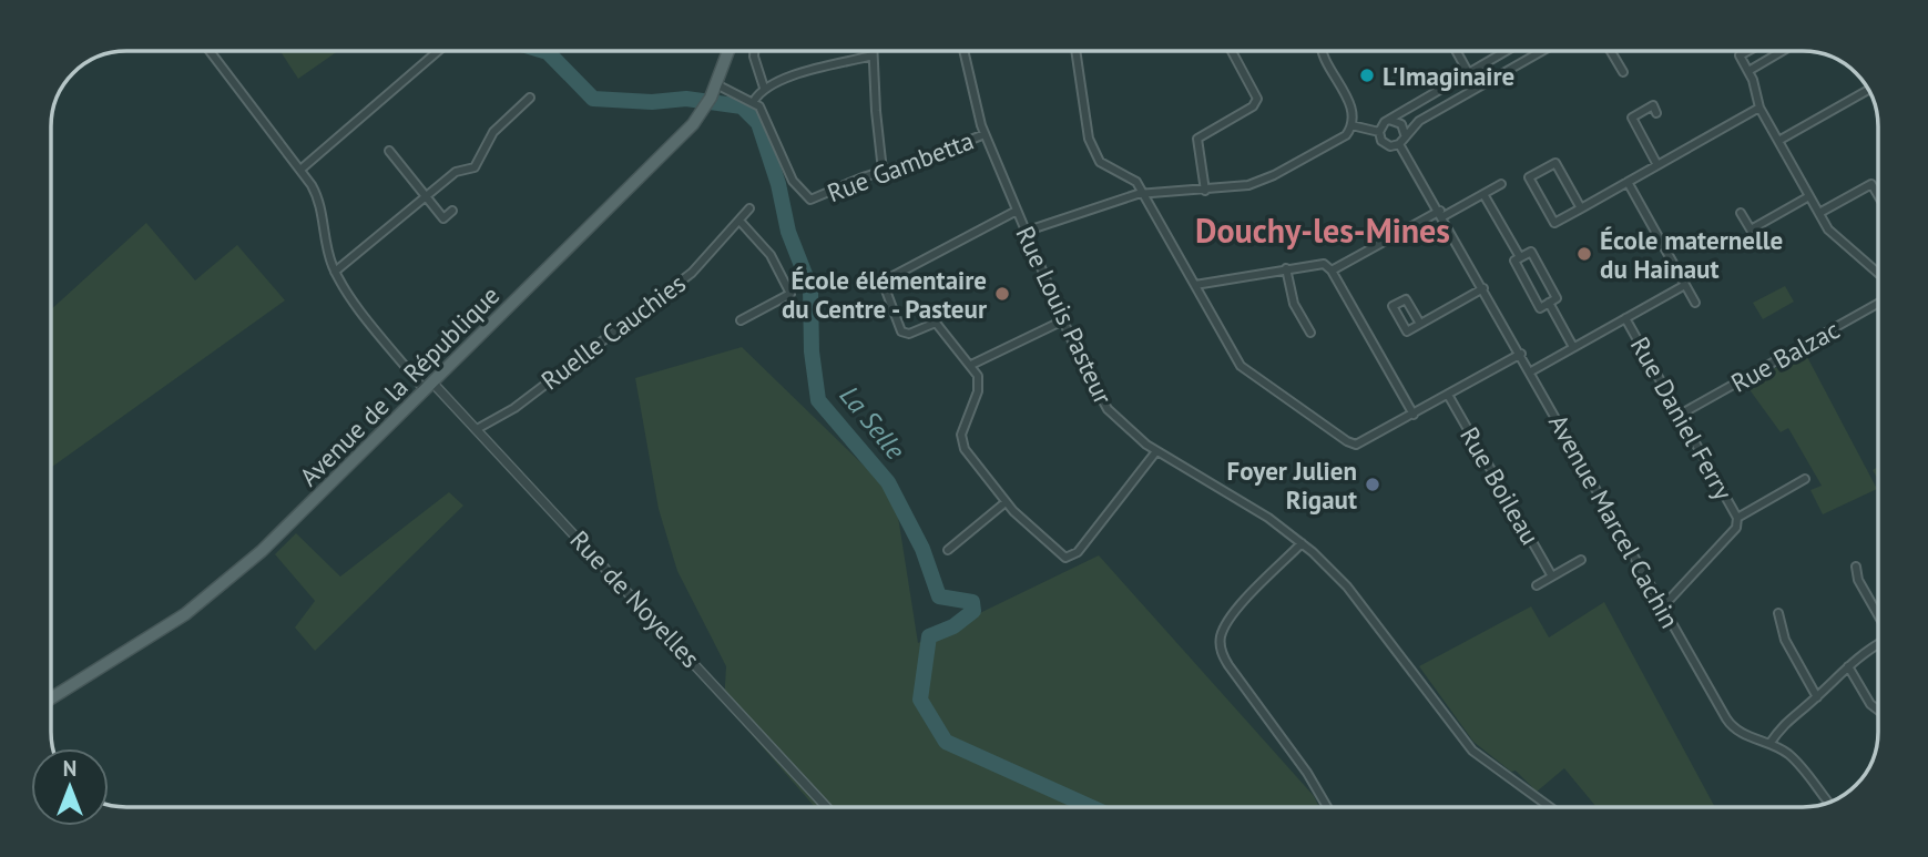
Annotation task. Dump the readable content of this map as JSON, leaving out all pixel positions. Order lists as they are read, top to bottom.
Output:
{
  "streets": {
    "main road": ["Avenue de la République"],
    "street": [
      "Rue Gambetta",
      "Rue Louis Pasteur",
      "Ruelle Cauchies",
      "Rue Balzac",
      "Rue Daniel Ferry",
      "Rue Boileau",
      "Avenue Marcel Cachin",
      "Rue de Noyelles"
    ]
  },
  "crossings": [
    ["Rue Gambetta", "Rue Louis Pasteur"],
    ["Ruelle Cauchies", "Rue de Noyelles"],
    ["Rue Balzac", "Rue Daniel Ferry"],
    ["Avenue de la République", "Rue de Noyelles"],
    ["Rue Daniel Ferry", "Avenue Marcel Cachin"]
  ],
  "districts": ["Douchy-les-Mines"],
  "water": ["La Selle"],
  "places": [
    "L'Imaginaire",
    "École maternelle du Hainaut",
    "École élémentaire du Centre - Pasteur",
    "Foyer Julien Rigaut"
  ],
  "north": "top"
}
